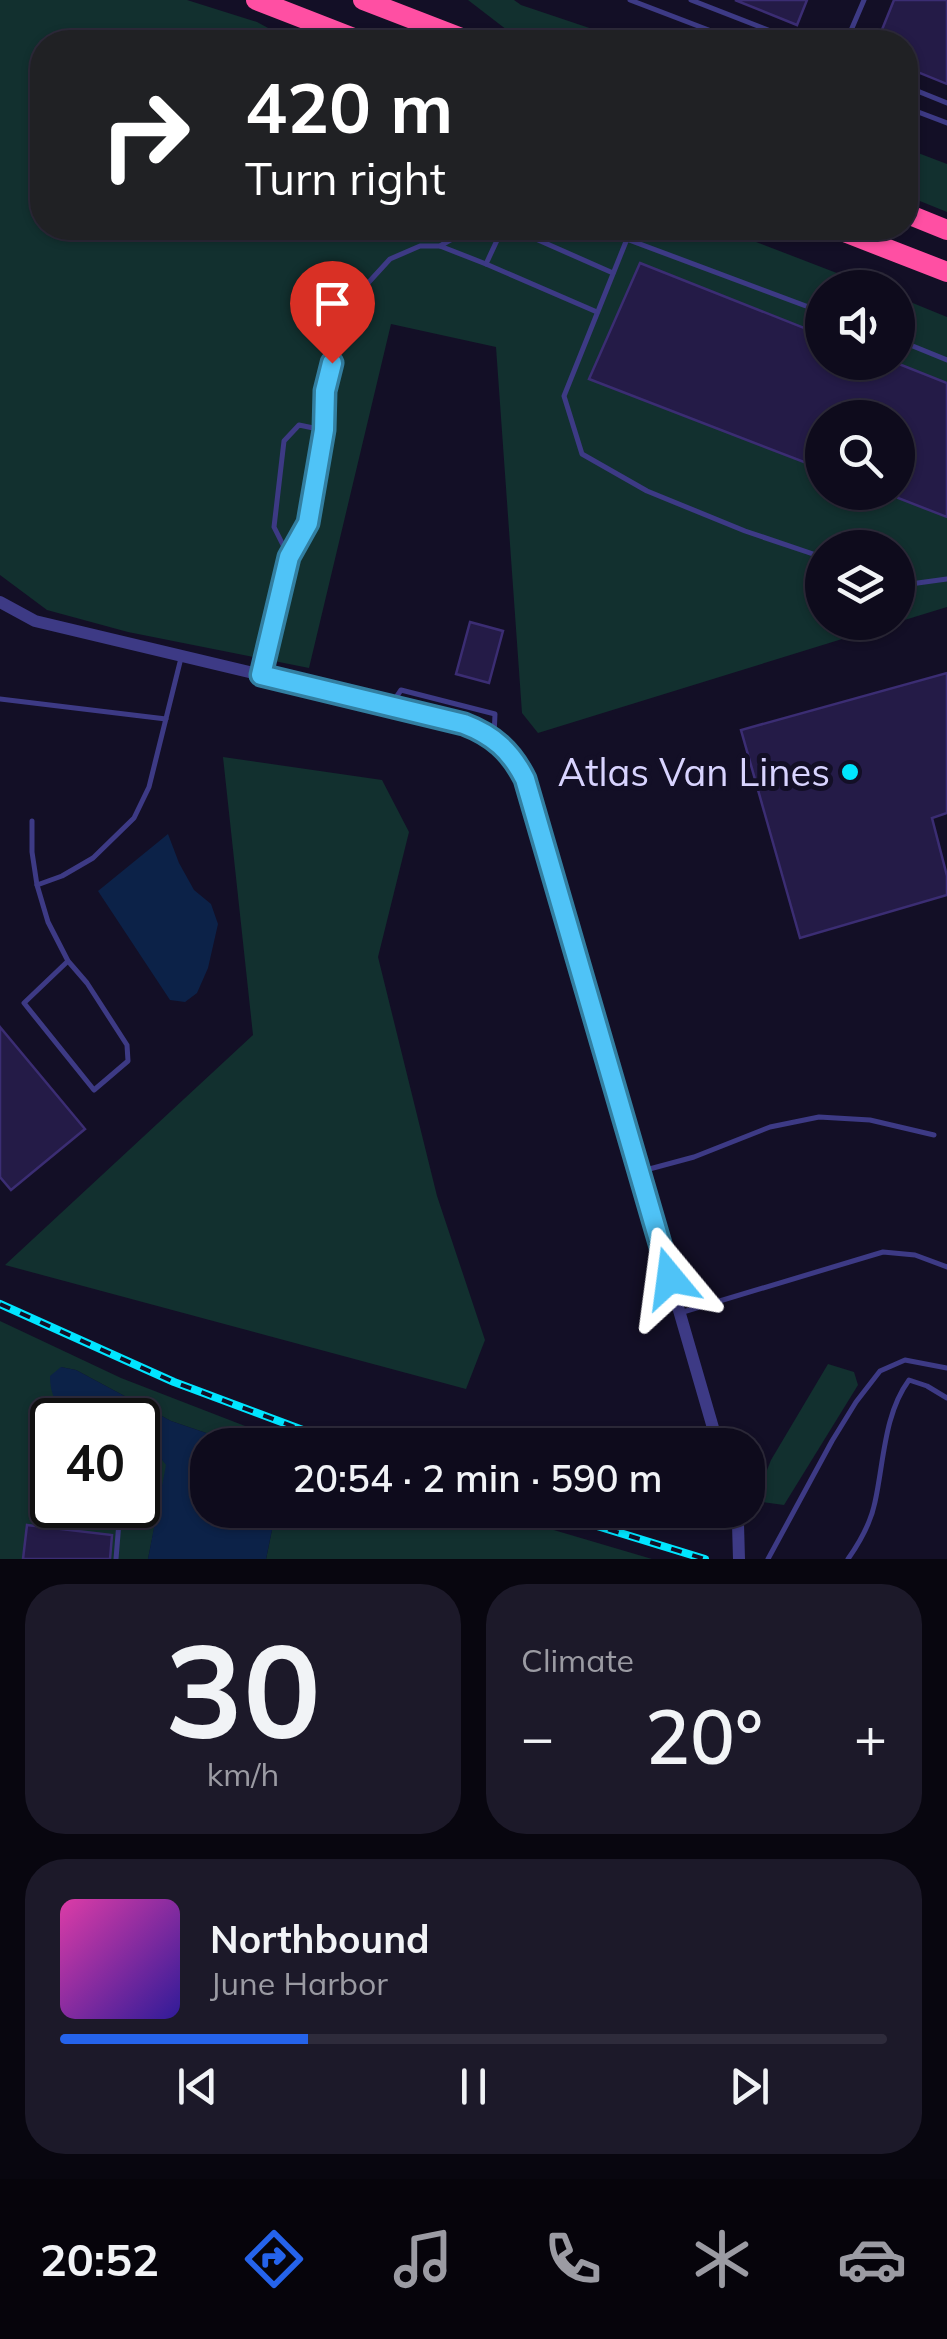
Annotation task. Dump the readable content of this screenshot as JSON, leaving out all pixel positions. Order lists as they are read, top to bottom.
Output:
{
  "places": ["Atlas Van Lines"],
  "page": {
    "turn": ["420 m", "Turn right"],
    "limit": "40",
    "trip": "20:54 · 2 min · 590 m",
    "tile": [
      ["30", "km/h"],
      "Climate"
    ],
    "heat": ["−", "20°", "+"],
    "song": ["Northbound", "June Harbor"],
    "tabs": "20:52"
  }
}
